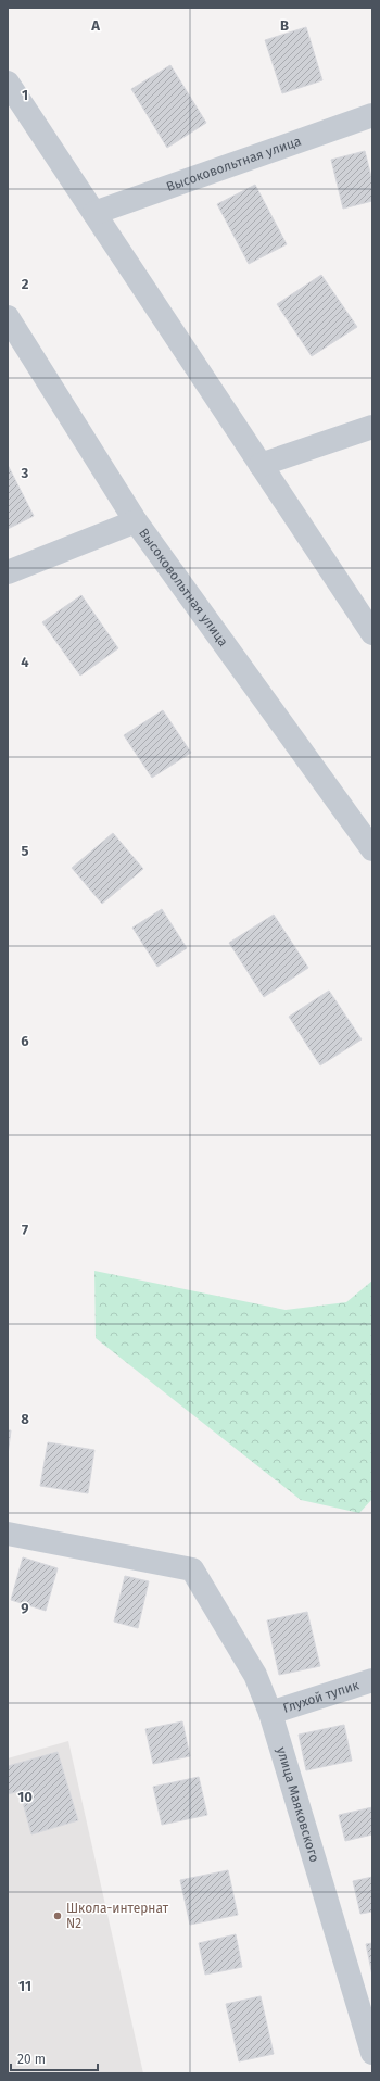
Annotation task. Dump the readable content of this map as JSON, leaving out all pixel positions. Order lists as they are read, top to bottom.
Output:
{
  "streets": {
    "street": ["Высоковольтная улица", "Глухой тупик", "улица Маяковского"]
  },
  "crossings": [
    ["Глухой тупик", "улица Маяковского"]
  ],
  "places": ["Школа-интернат N2"],
  "scale_bar": "20 m",
  "grid": {
    "columns": ["A", "B"],
    "rows": [
      "1",
      "2",
      "3",
      "4",
      "5",
      "6",
      "7",
      "8",
      "9",
      "10",
      "11"
    ]
  }
}
